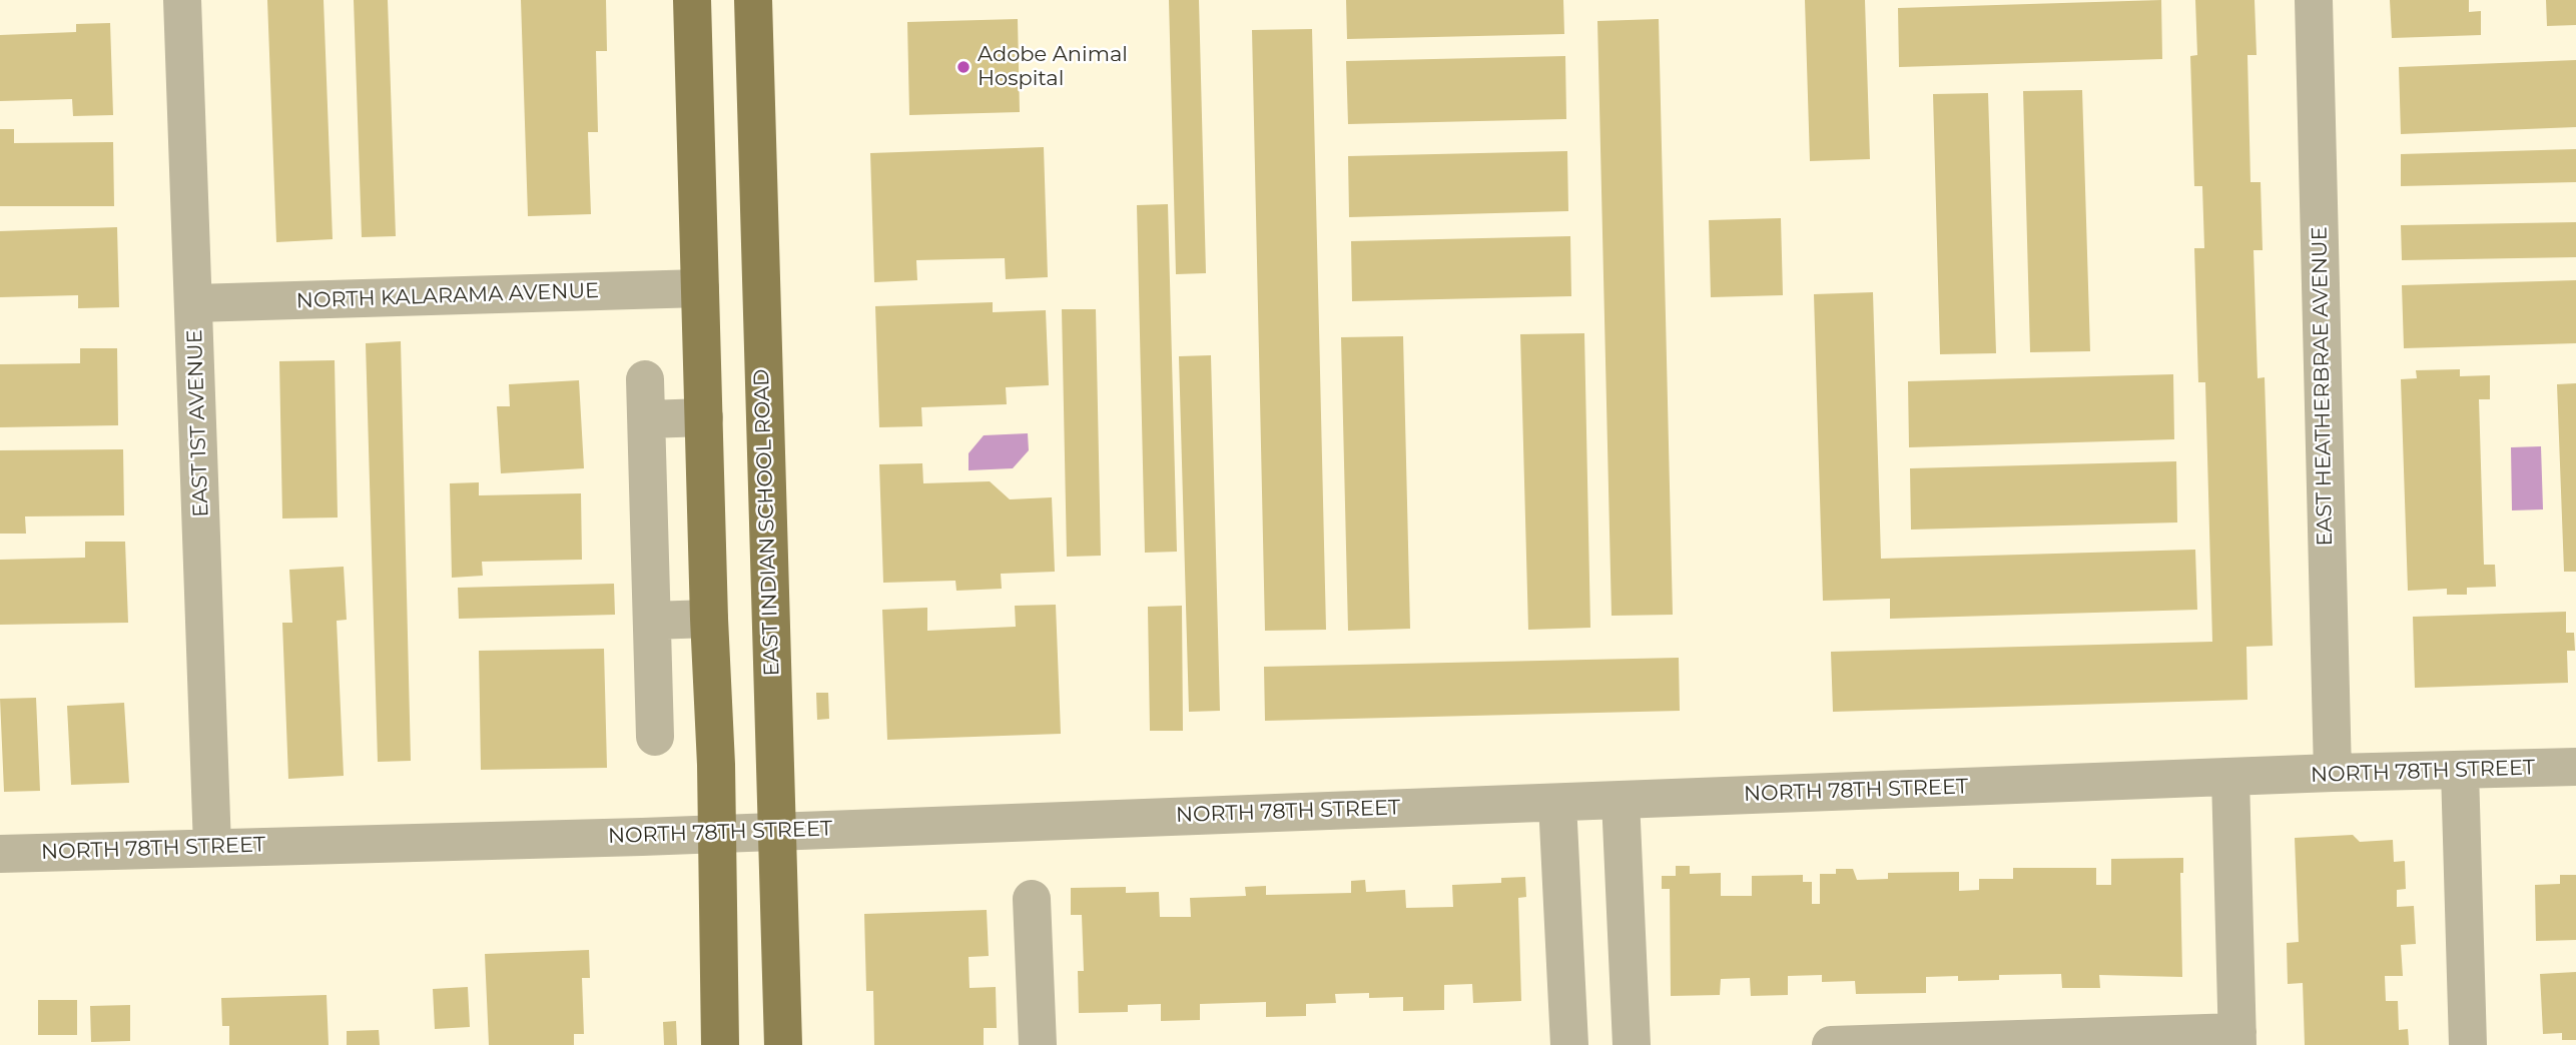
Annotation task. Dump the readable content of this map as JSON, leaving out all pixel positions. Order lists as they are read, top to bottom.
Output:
{
  "streets": {
    "main road": ["EAST INDIAN SCHOOL ROAD"],
    "street": [
      "NORTH KALARAMA AVENUE",
      "EAST HEATHERBRAE AVENUE",
      "EAST 1ST AVENUE",
      "NORTH 78TH STREET"
    ]
  },
  "crossings": [
    ["NORTH KALARAMA AVENUE", "EAST 1ST AVENUE"],
    ["EAST HEATHERBRAE AVENUE", "NORTH 78TH STREET"],
    ["EAST 1ST AVENUE", "NORTH 78TH STREET"],
    ["EAST INDIAN SCHOOL ROAD", "NORTH 78TH STREET"]
  ],
  "places": ["Adobe Animal Hospital"]
}
